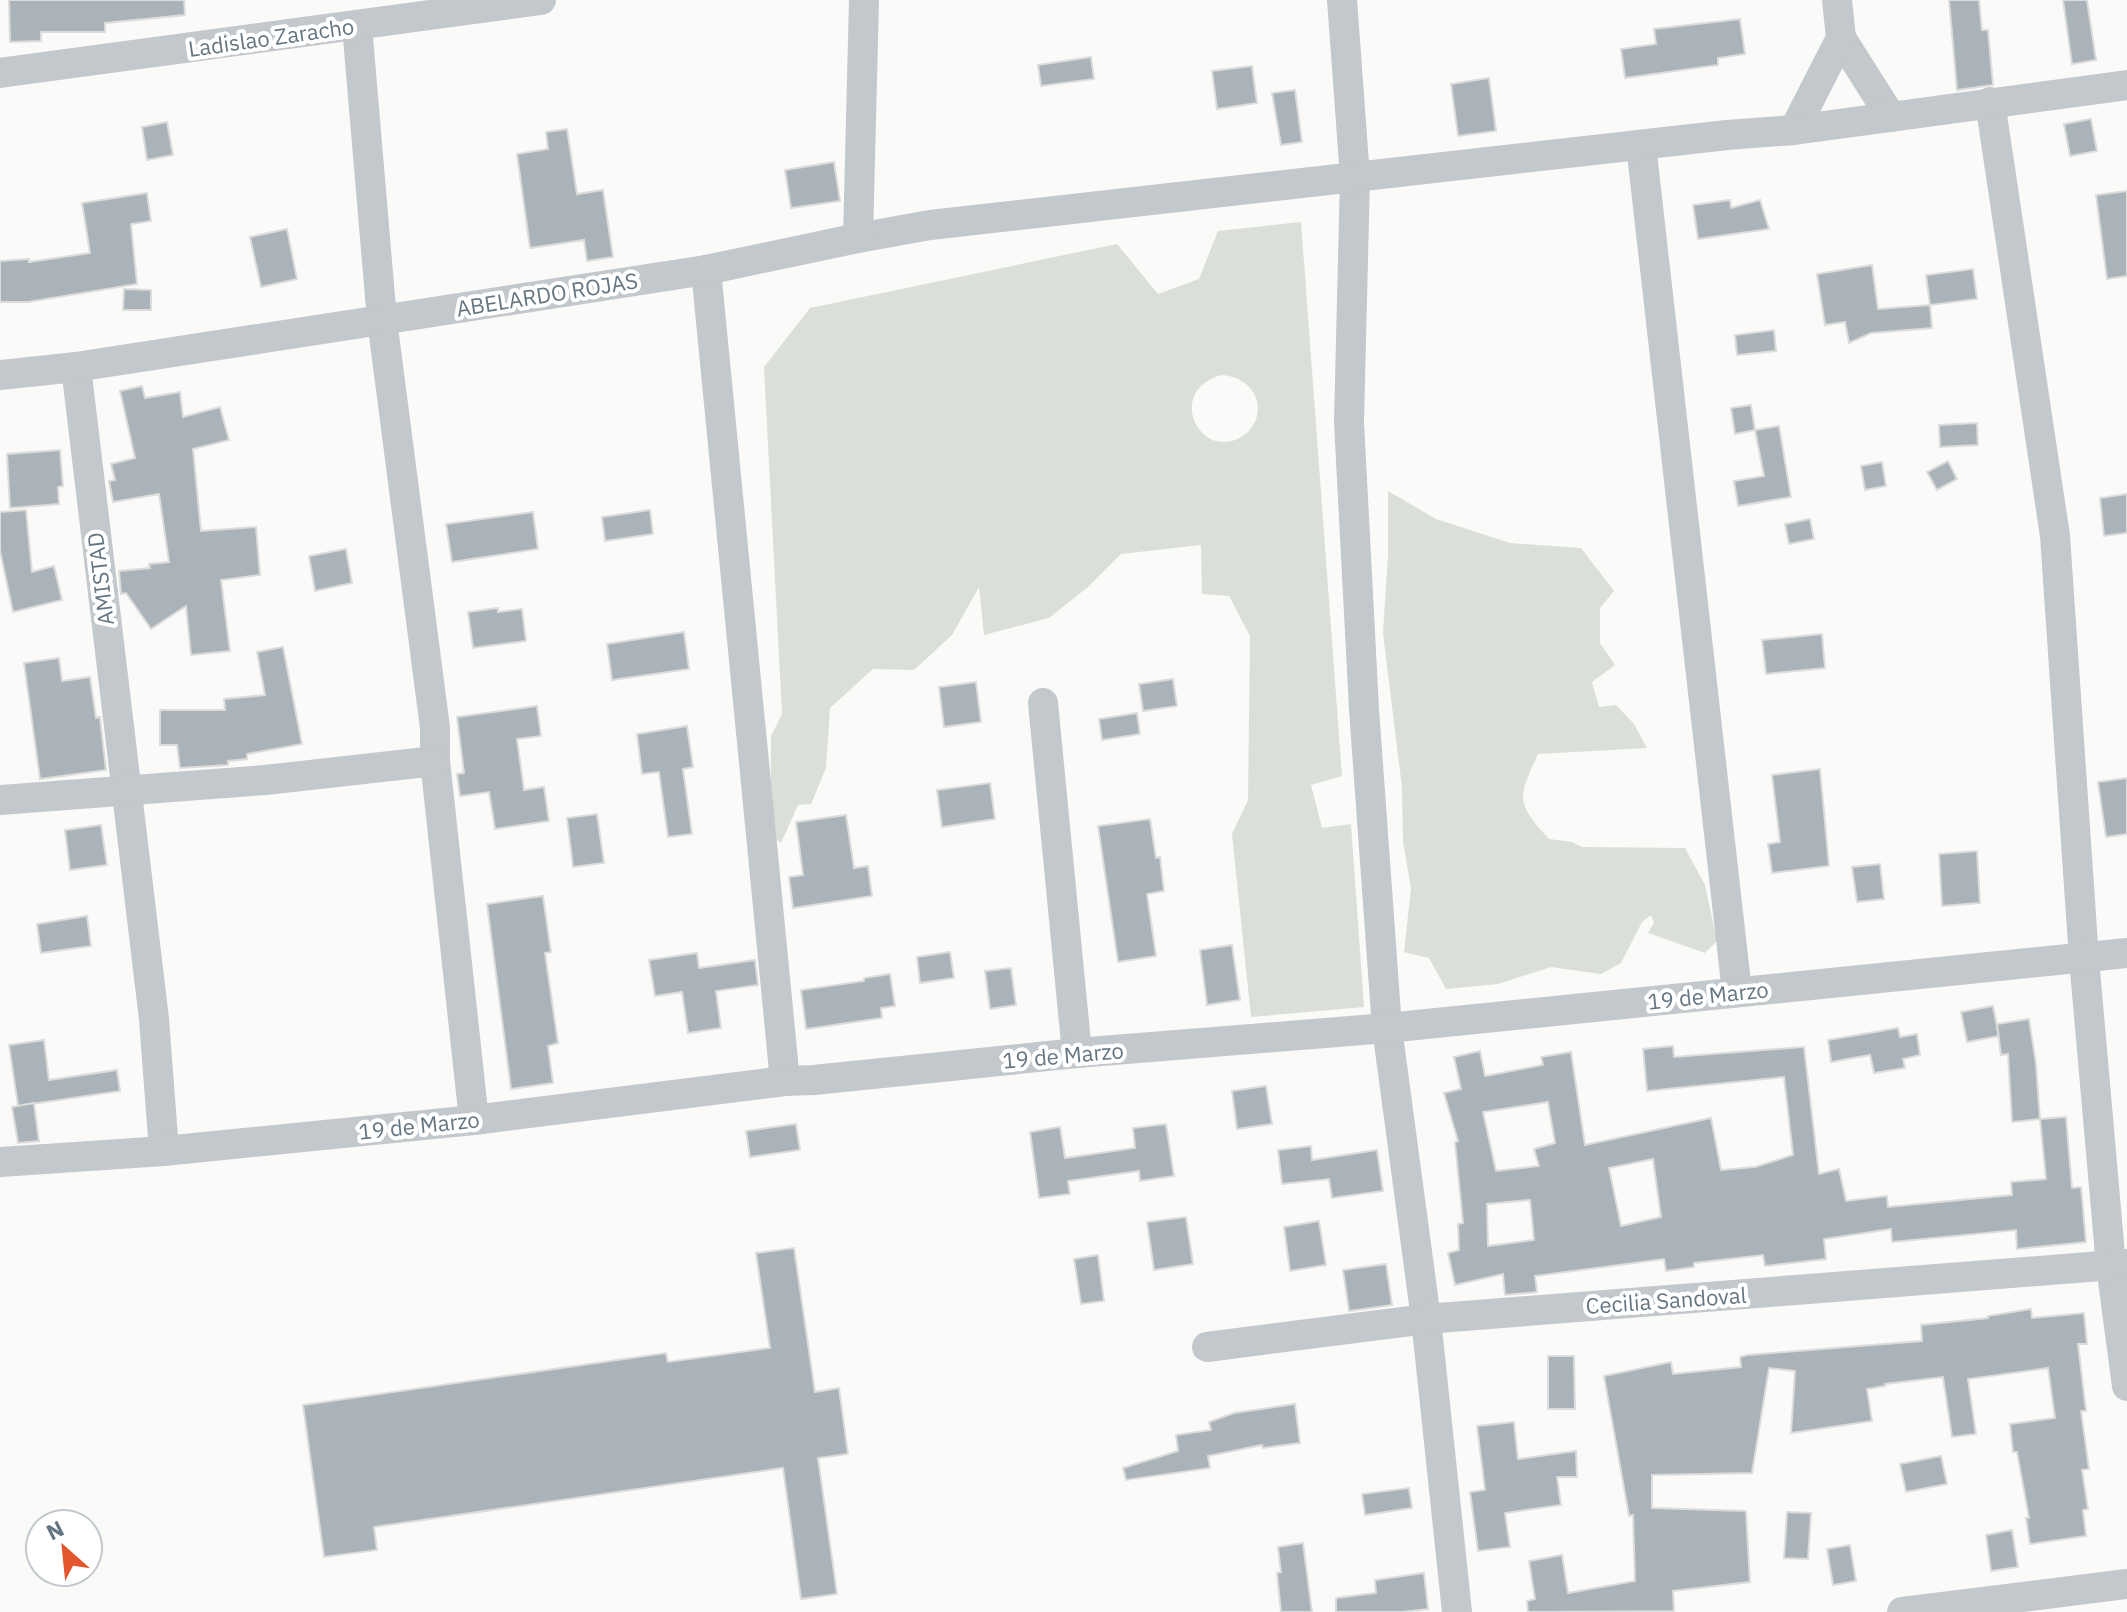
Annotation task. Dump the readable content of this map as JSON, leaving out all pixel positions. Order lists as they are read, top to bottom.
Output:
{
  "streets": {
    "street": [
      "Ladislao Zaracho",
      "ABELARDO ROJAS",
      "AMISTAD",
      "19 de Marzo",
      "Cecilia Sandoval"
    ]
  },
  "crossings": [
    ["ABELARDO ROJAS", "AMISTAD"],
    ["AMISTAD", "19 de Marzo"]
  ],
  "north": "top left"
}
